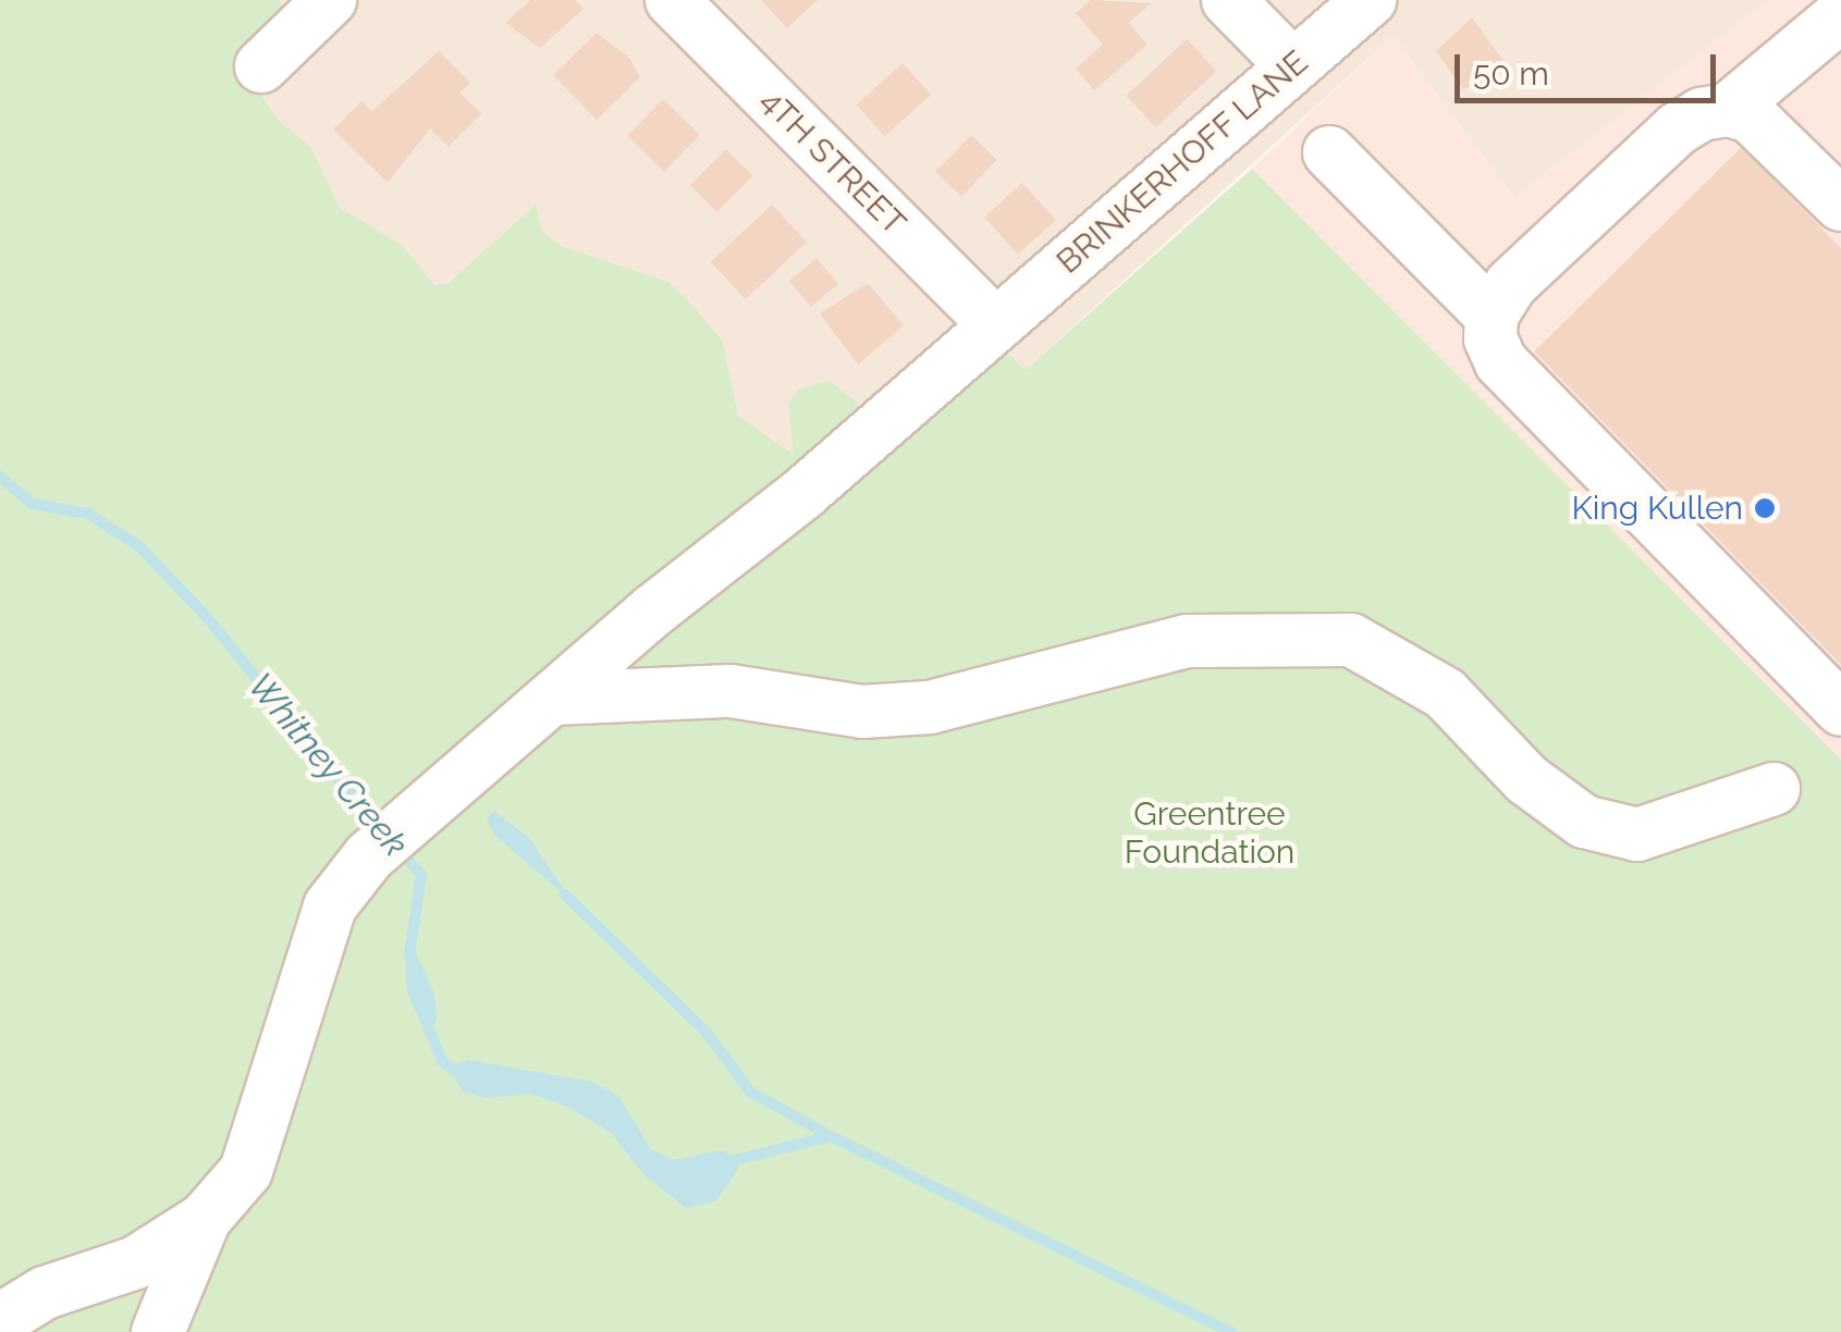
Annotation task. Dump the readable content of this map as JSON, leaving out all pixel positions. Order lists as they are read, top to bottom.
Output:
{
  "streets": {
    "street": ["4TH STREET", "BRINKERHOFF LANE"]
  },
  "crossings": [
    ["4TH STREET", "BRINKERHOFF LANE"]
  ],
  "water": ["Whitney Creek"],
  "parks": ["Greentree Foundation"],
  "places": ["King Kullen"],
  "scale_bar": "50 m"
}
